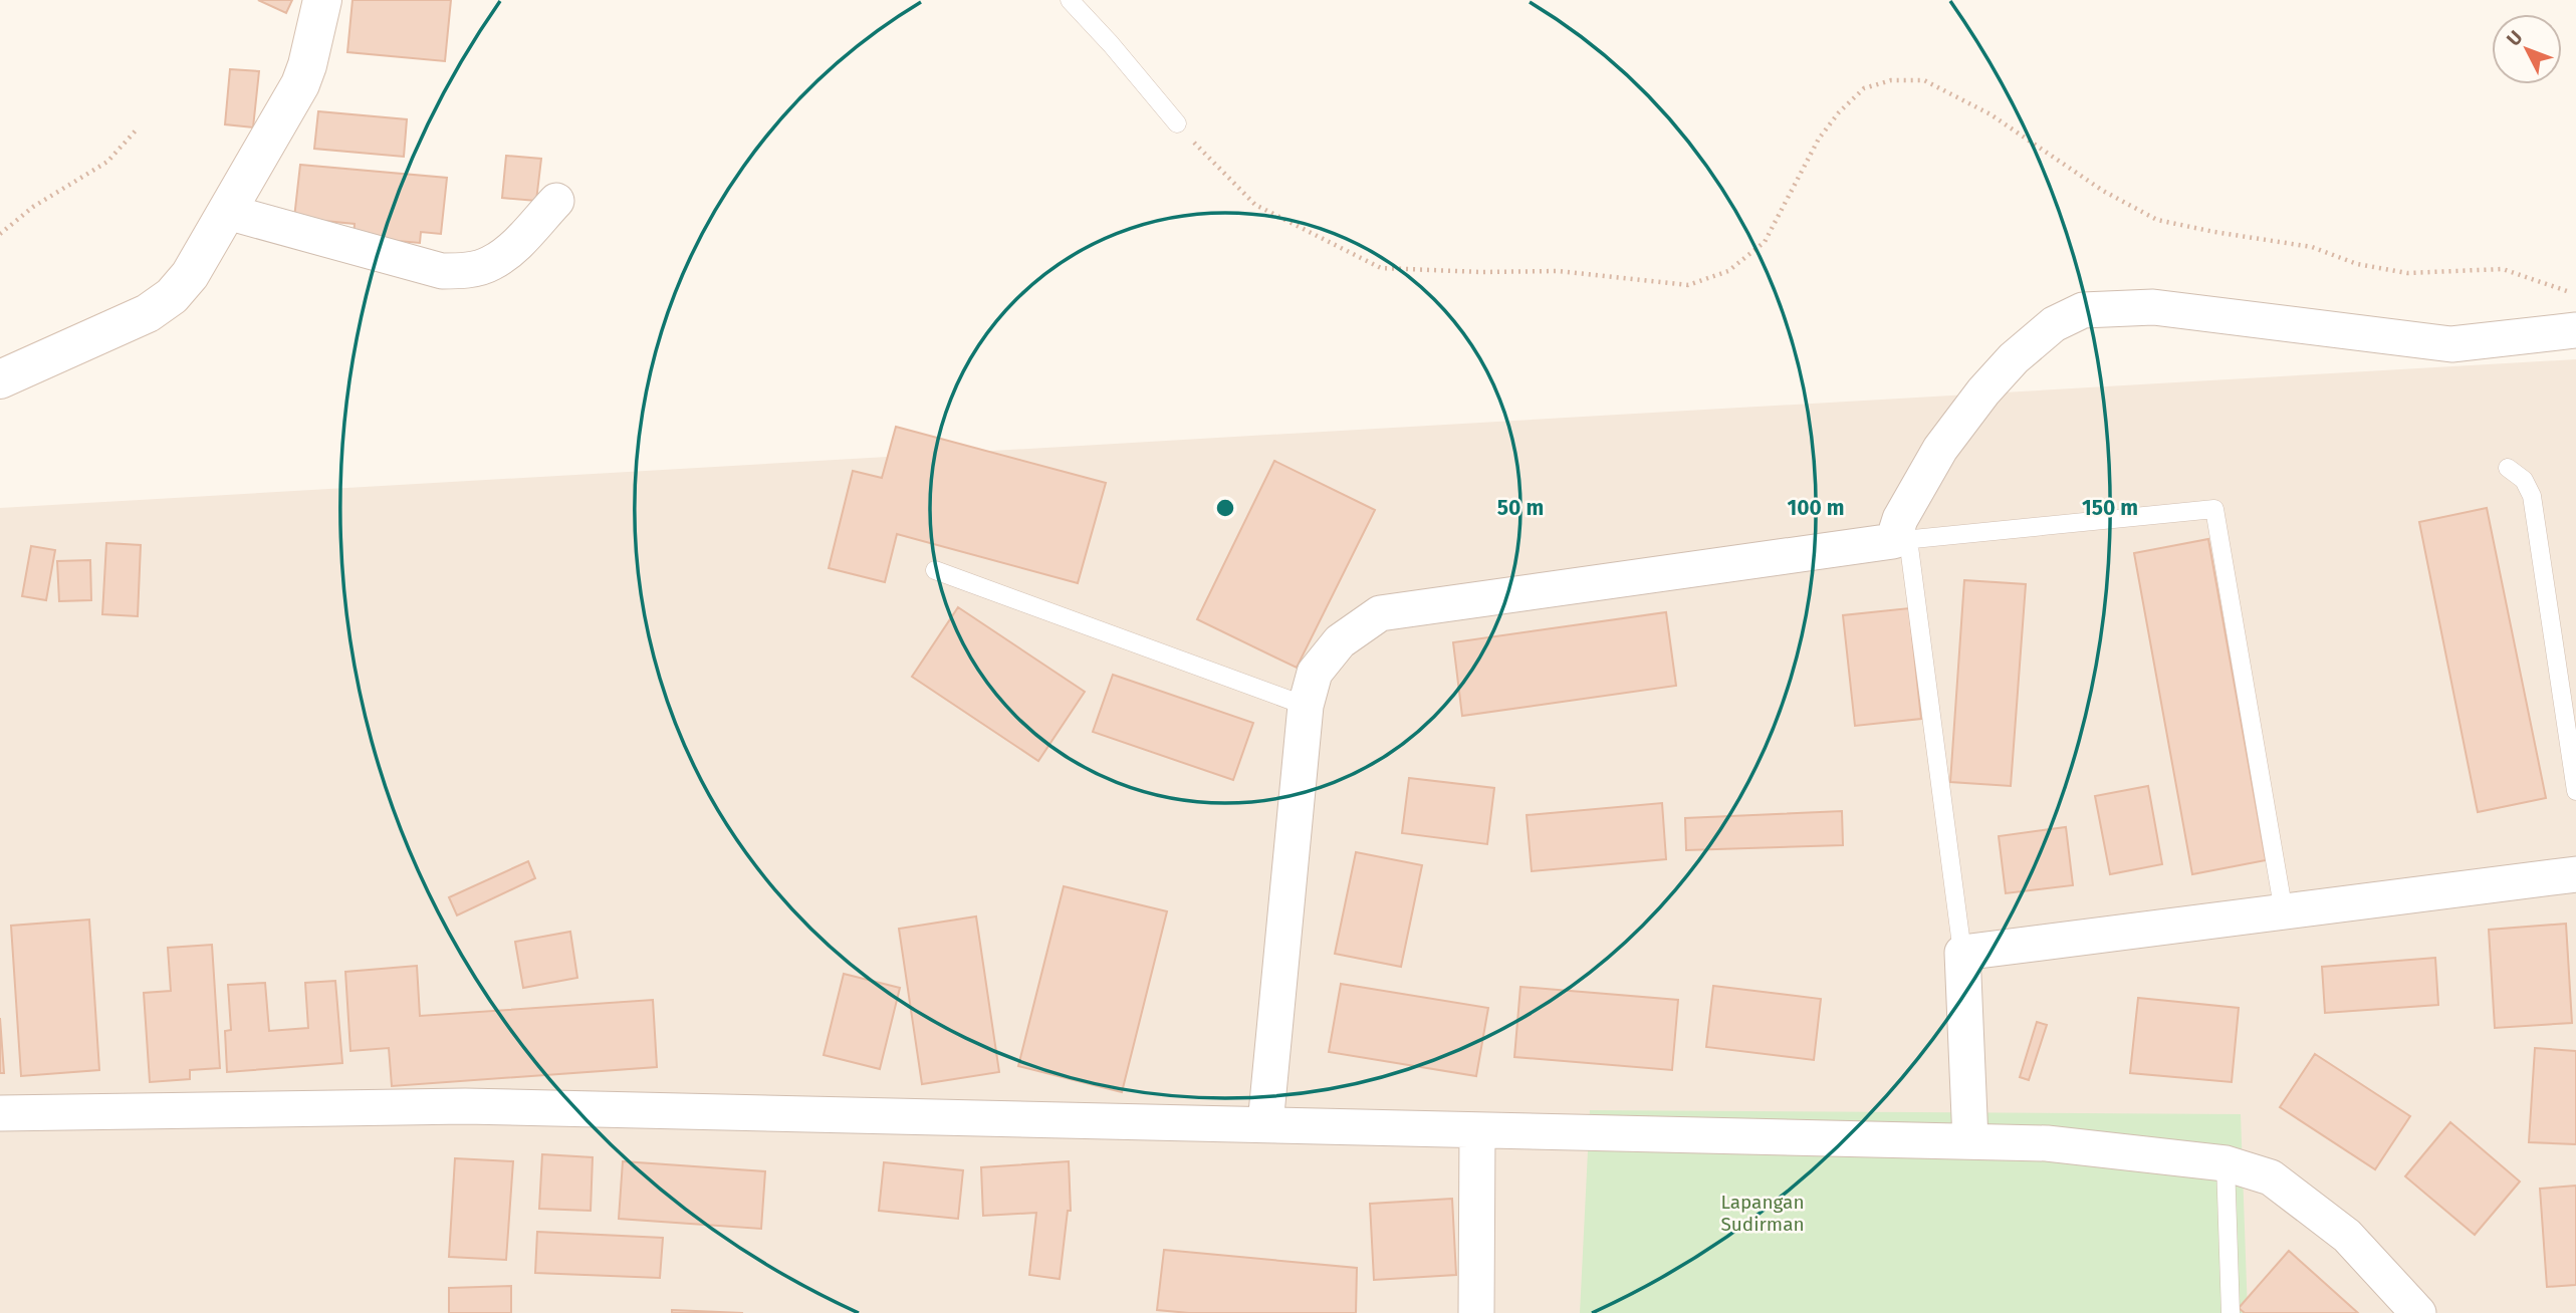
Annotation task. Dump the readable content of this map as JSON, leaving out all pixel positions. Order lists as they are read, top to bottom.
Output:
{
  "parks": ["Lapangan Sudirman"],
  "north": "top left",
  "rings": ["50 m", "100 m", "150 m"]
}
